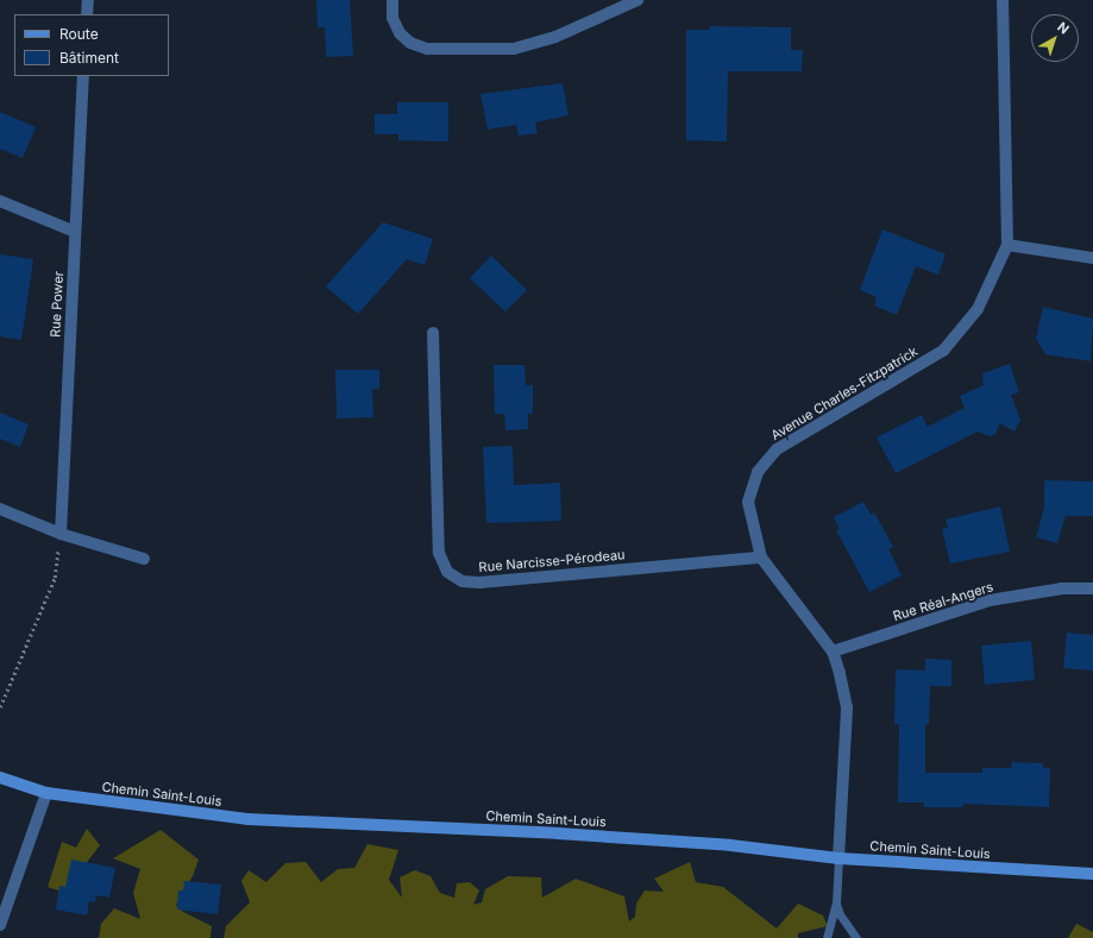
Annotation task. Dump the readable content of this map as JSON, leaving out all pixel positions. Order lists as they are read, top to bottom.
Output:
{
  "streets": {
    "street": [
      "Rue Power",
      "Avenue Charles-Fitzpatrick",
      "Rue Narcisse-Pérodeau",
      "Rue Réal-Angers",
      "Chemin Saint-Louis"
    ]
  },
  "crossings": [
    ["Avenue Charles-Fitzpatrick", "Rue Narcisse-Pérodeau"],
    ["Avenue Charles-Fitzpatrick", "Rue Réal-Angers"],
    ["Avenue Charles-Fitzpatrick", "Chemin Saint-Louis"]
  ],
  "legend": ["Route", "Bâtiment"],
  "north": "top right"
}
